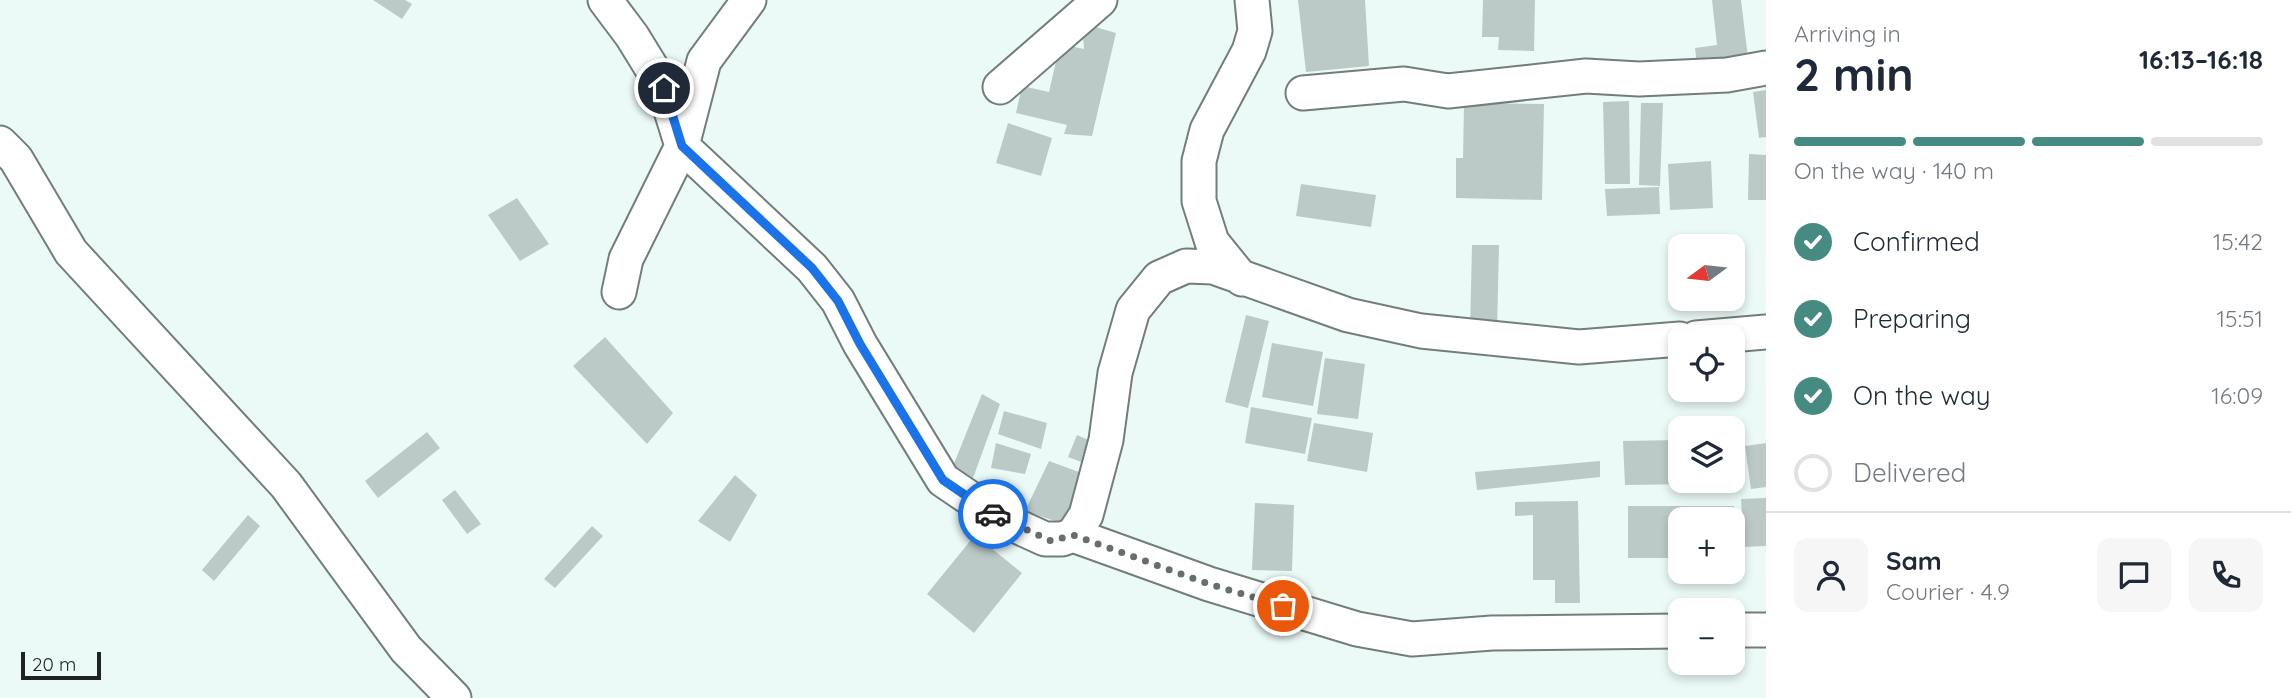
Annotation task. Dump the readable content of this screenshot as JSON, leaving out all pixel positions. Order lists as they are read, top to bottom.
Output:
{
  "scale_bar": "20 m",
  "north": "left",
  "page": {
    "heading": ["2 min", "Arriving in", "16:13–16:18"],
    "panel": ["Sam", "Courier · 4.9"],
    "bar": "On the way · 140 m",
    "list": [
      ["Confirmed", "15:42"],
      ["Preparing", "15:51"],
      ["On the way", "16:09"],
      "Delivered"
    ],
    "map_buttons": ["+", "−"],
    "scale": "20 m"
  }
}
